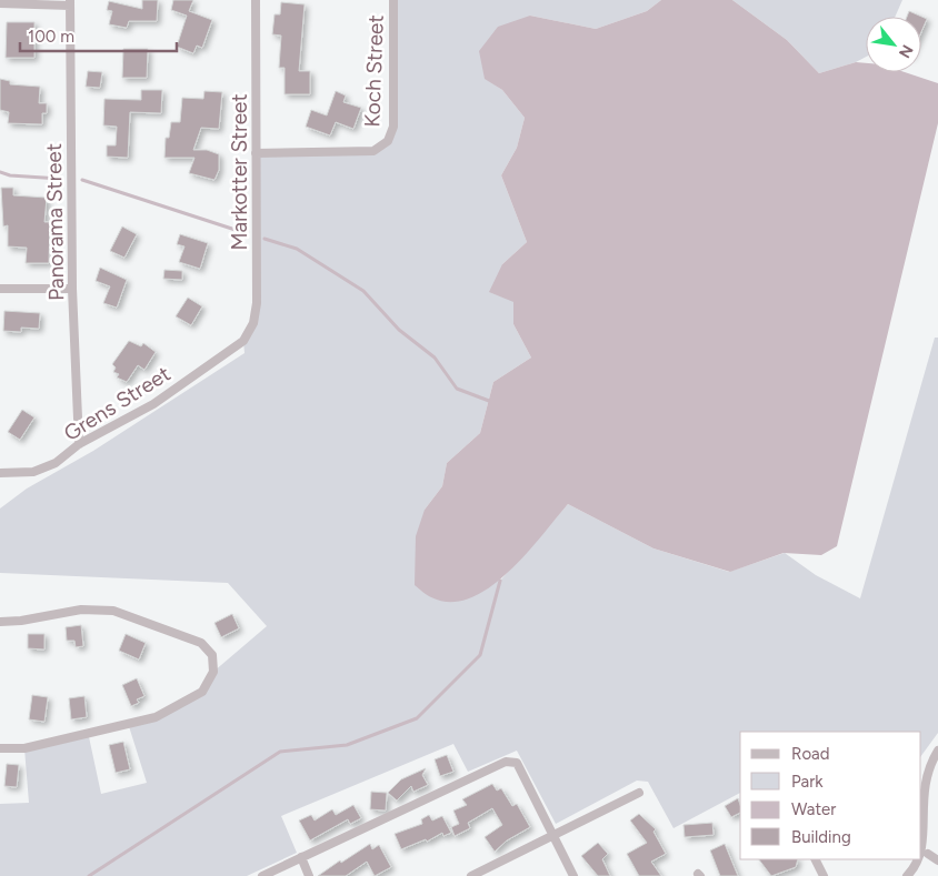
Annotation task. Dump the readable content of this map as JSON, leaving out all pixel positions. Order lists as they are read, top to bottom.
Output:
{
  "streets": {
    "street": [
      "Koch Street",
      "Markotter Street",
      "Panorama Street",
      "Grens Street"
    ]
  },
  "crossings": [
    ["Koch Street", "Markotter Street"],
    ["Markotter Street", "Grens Street"],
    ["Panorama Street", "Grens Street"]
  ],
  "legend": [
    "Road",
    "Park",
    "Water",
    "Building"
  ],
  "scale_bar": "100 m",
  "north": "bottom right"
}
